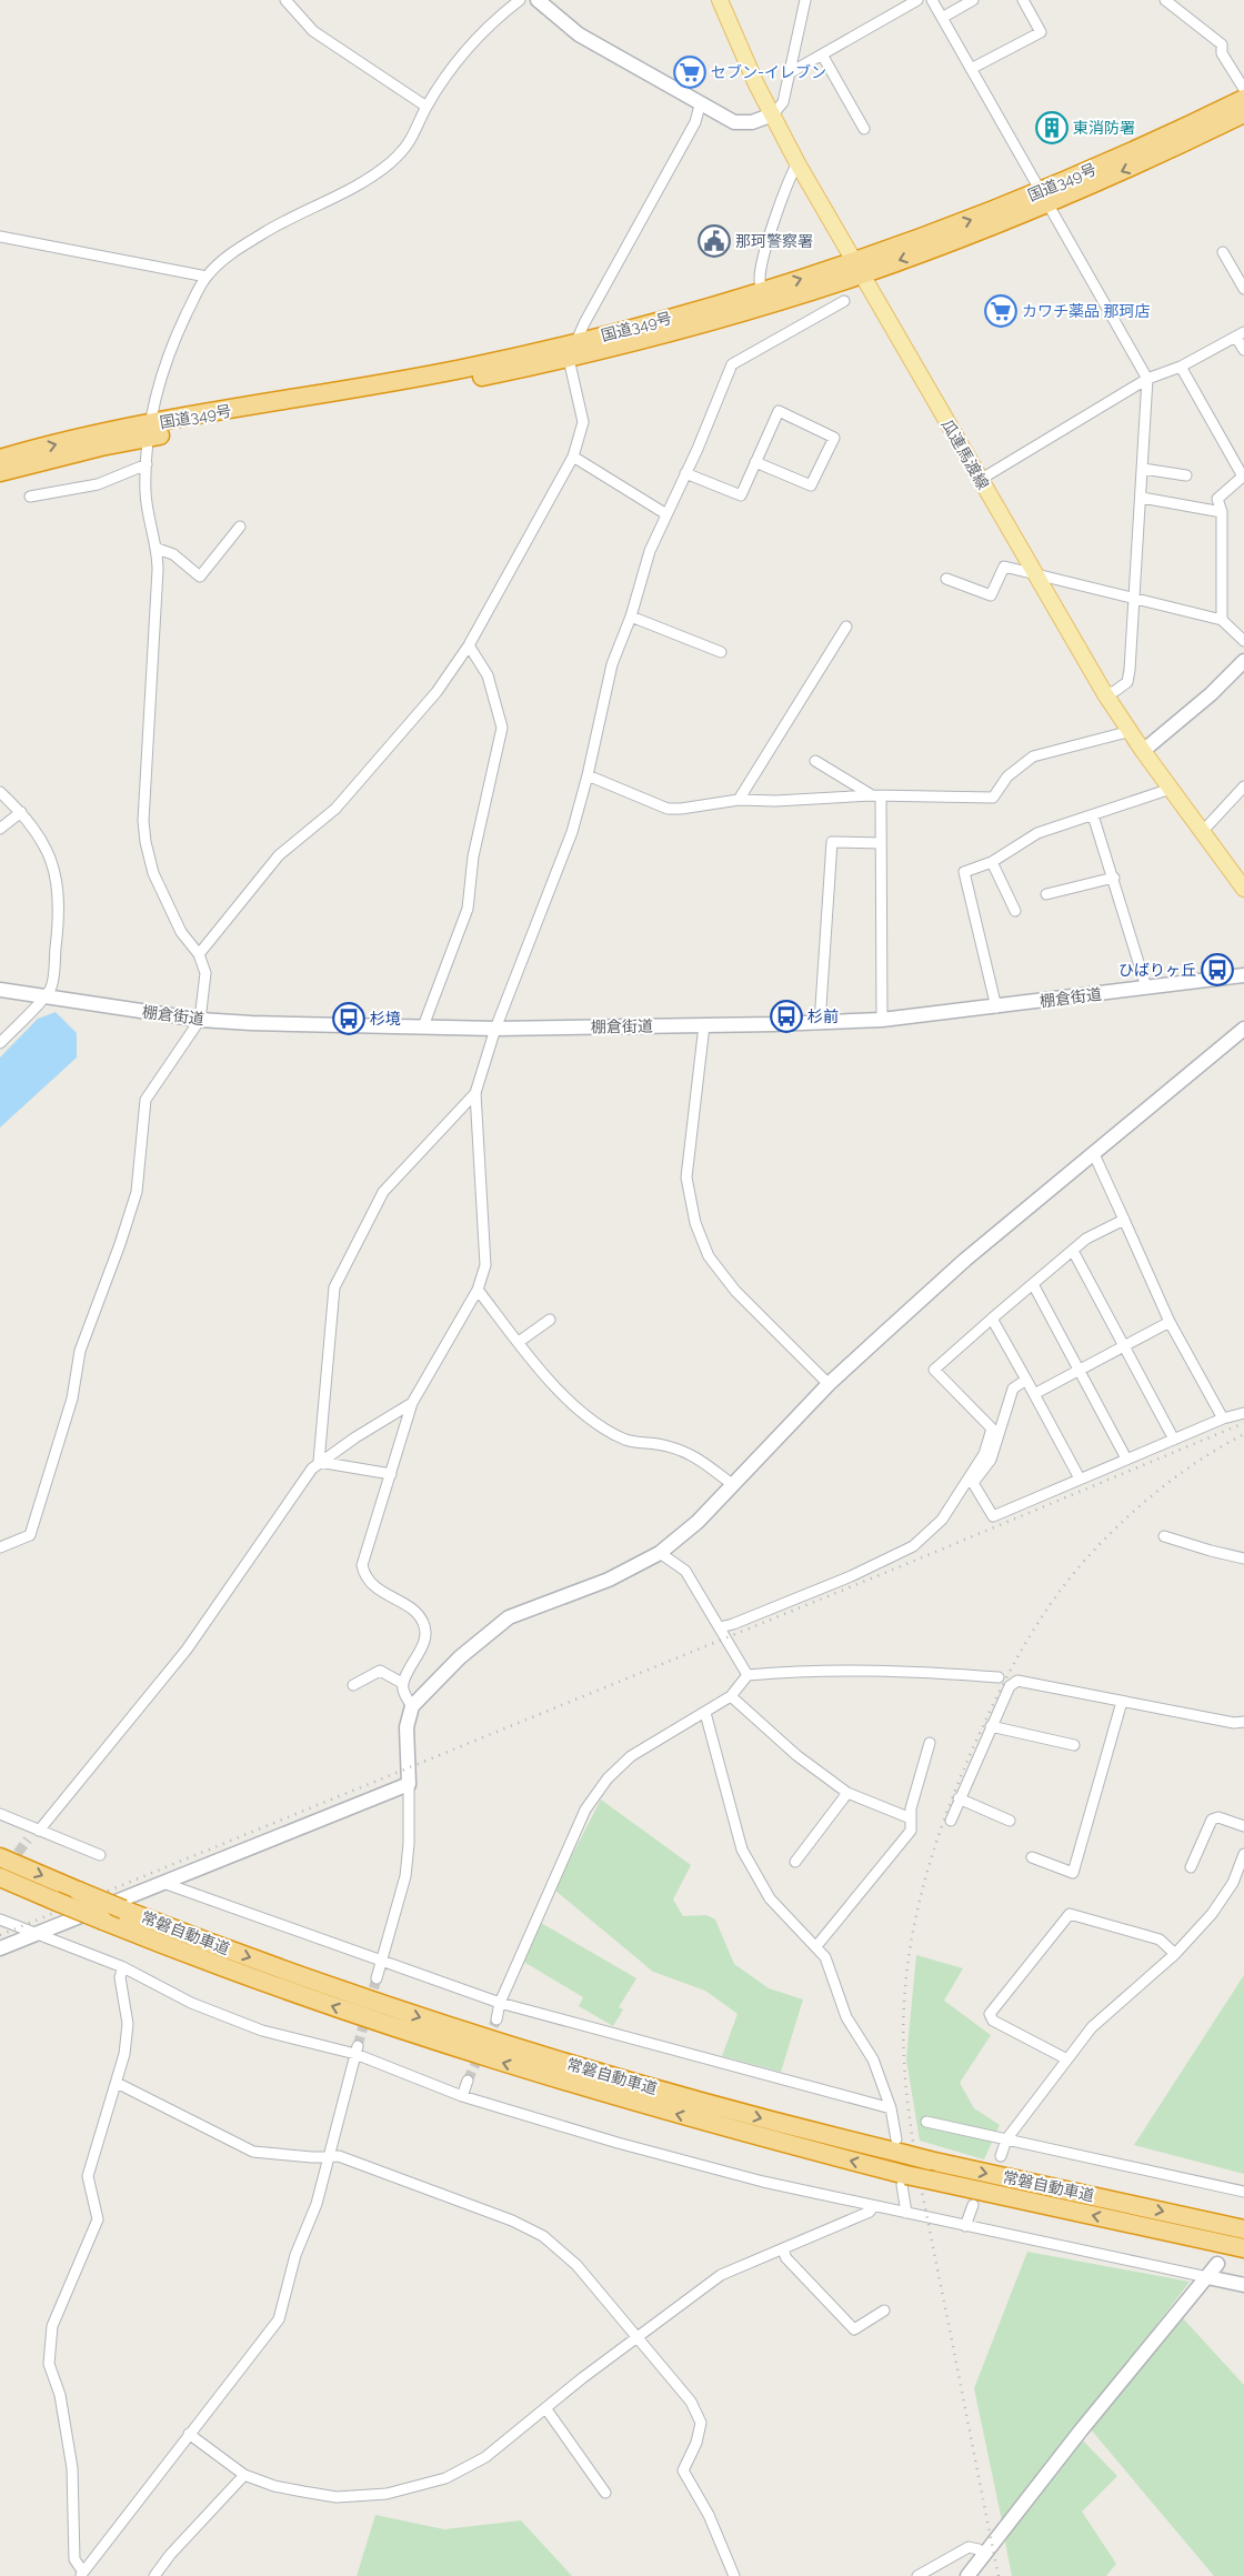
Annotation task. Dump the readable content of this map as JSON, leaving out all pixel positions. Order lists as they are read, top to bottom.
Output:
{
  "streets": {
    "highway": ["国道349号", "常磐自動車道"],
    "main road": ["瓜連馬渡線"],
    "street": ["棚倉街道"]
  },
  "crossings": [
    ["国道349号", "瓜連馬渡線"]
  ],
  "places": {
    "supermarket": ["セブン-イレブン", "カワチ薬品 那珂店"],
    "building": ["東消防署"],
    "public building": ["那珂警察署"],
    "bus stop": ["ひばりヶ丘", "杉前", "杉境"]
  }
}
